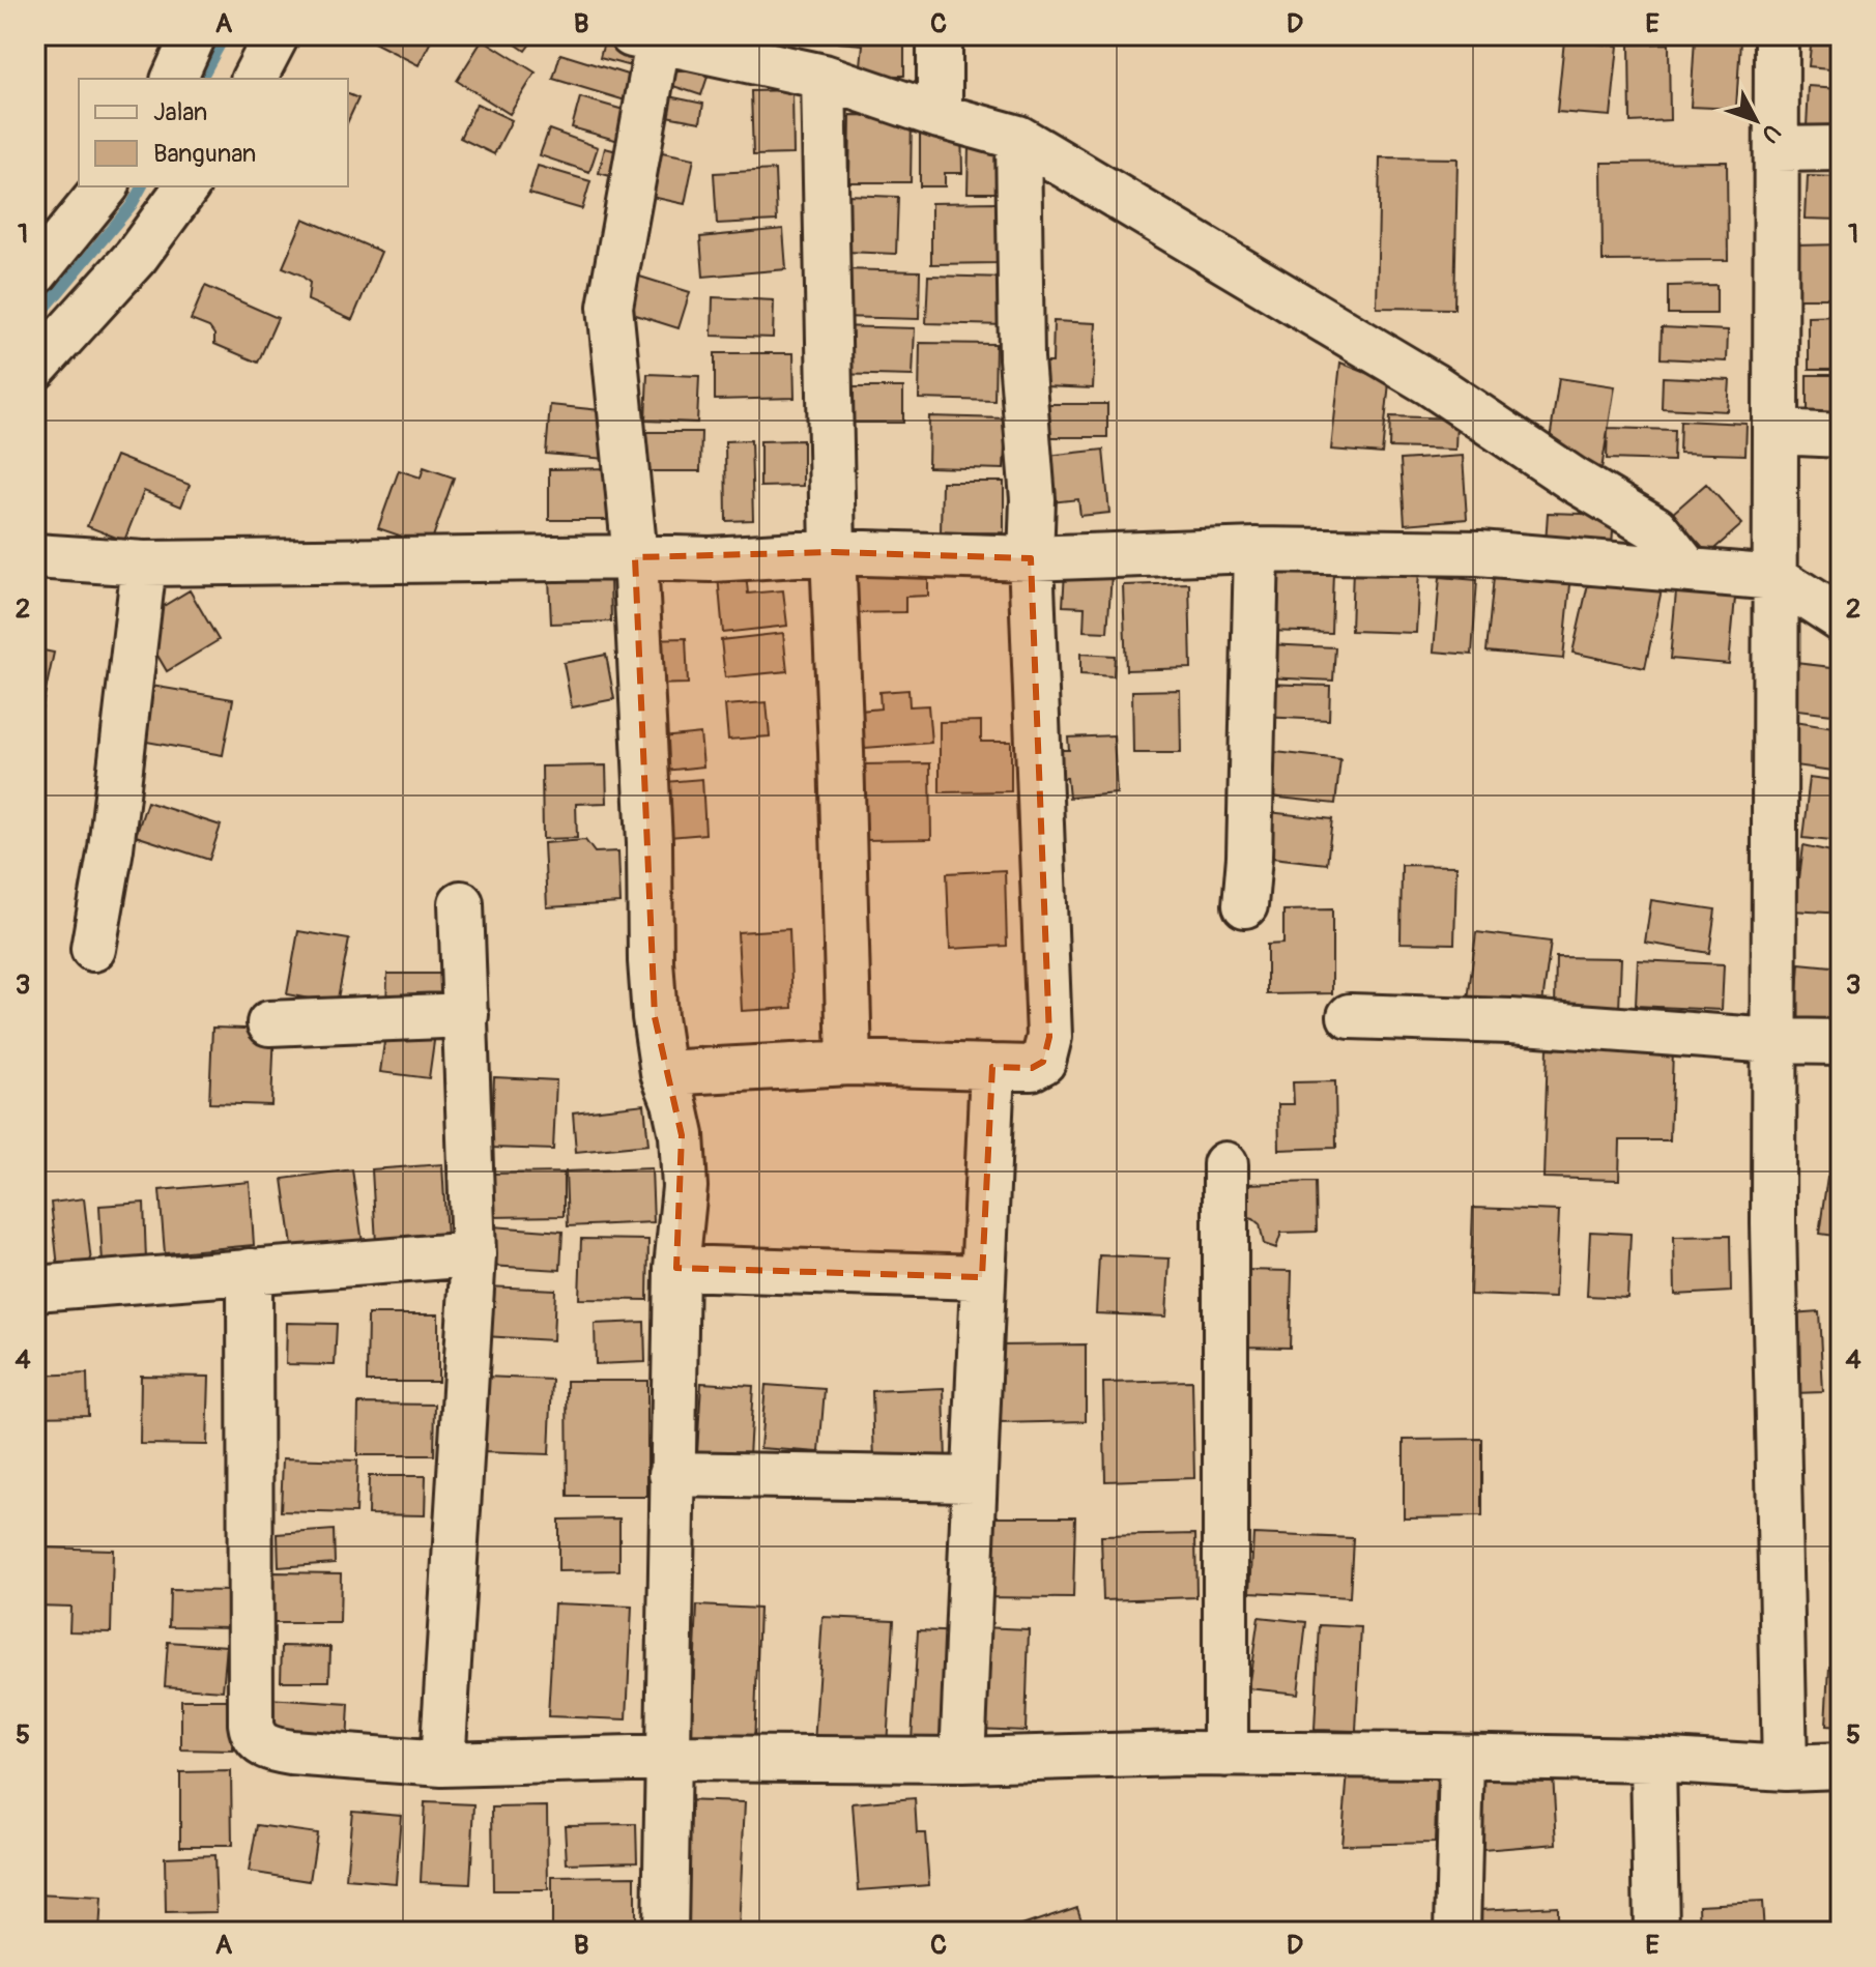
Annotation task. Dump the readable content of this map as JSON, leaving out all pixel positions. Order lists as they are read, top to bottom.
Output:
{
  "legend": ["Jalan", "Bangunan"],
  "north": "bottom right",
  "grid": {
    "columns": [
      "A",
      "B",
      "C",
      "D",
      "E"
    ],
    "rows": [
      "1",
      "2",
      "3",
      "4",
      "5"
    ]
  }
}
